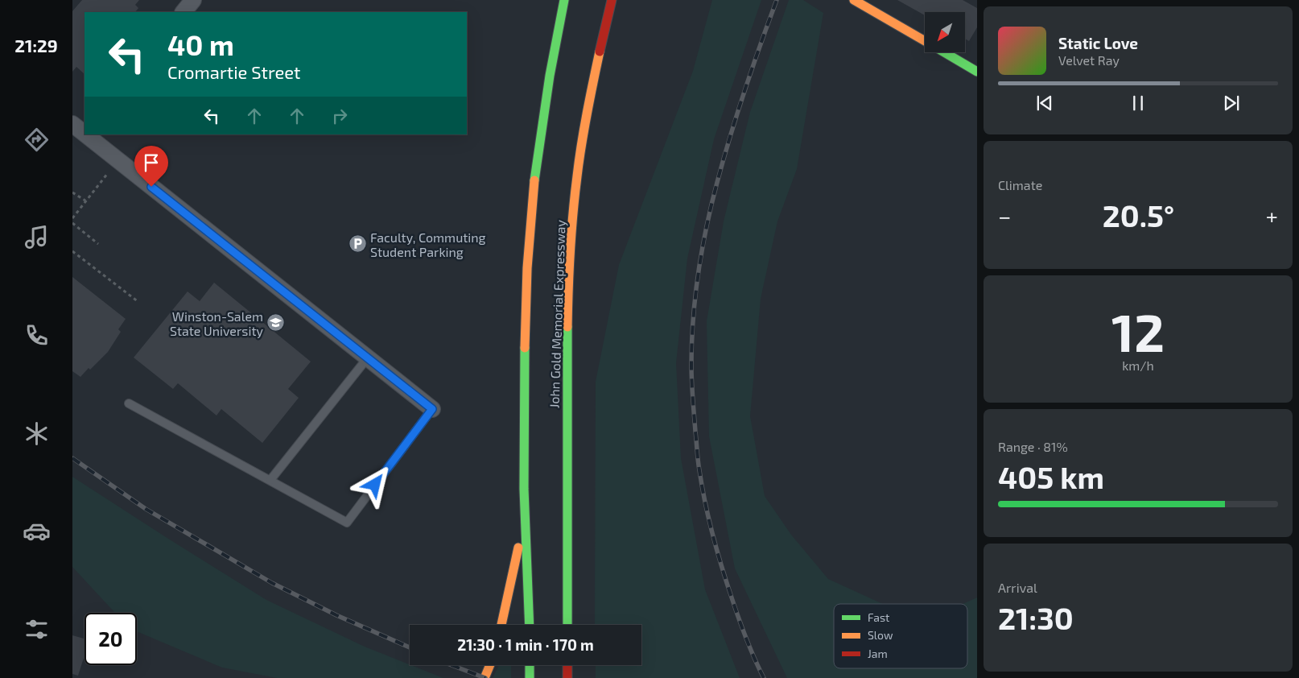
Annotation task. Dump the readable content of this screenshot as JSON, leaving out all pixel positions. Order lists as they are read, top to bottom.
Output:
{
  "streets": {
    "main road": ["John Gold Memorial Expressway"]
  },
  "places": {
    "parking": ["Faculty, Commuting Student Parking"],
    "school or university": ["Winston-Salem State University"]
  },
  "legend": ["Fast", "Slow", "Jam"],
  "north": "bottom left",
  "page": {
    "tabs": "21:29",
    "turn": ["40 m", "Cromartie Street"],
    "song": ["Static Love", "Velvet Ray"],
    "tile": [
      "Climate",
      ["12", "km/h"],
      ["Range · 81%", "405 km"],
      ["Arrival", "21:30"]
    ],
    "heat": ["−", "20.5°", "+"],
    "limit": "20",
    "trip": "21:30 · 1 min · 170 m"
  }
}
